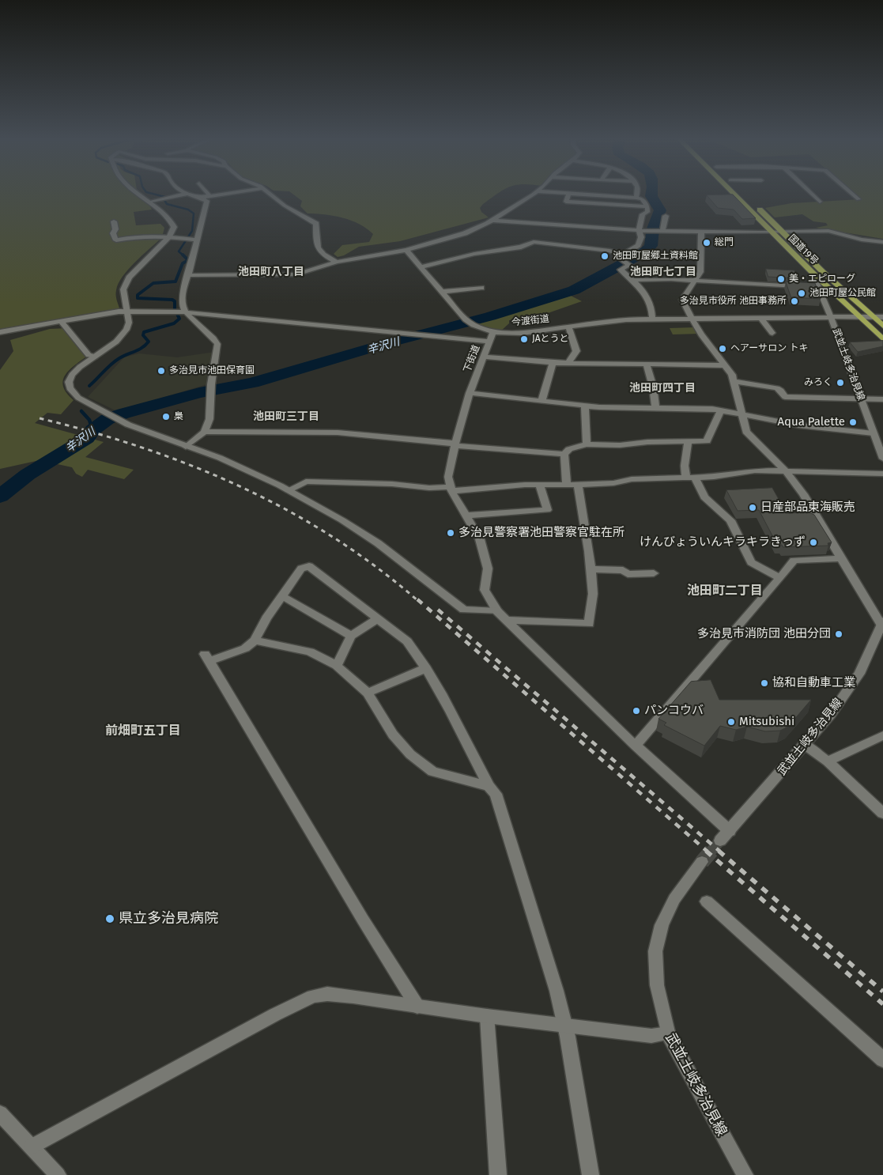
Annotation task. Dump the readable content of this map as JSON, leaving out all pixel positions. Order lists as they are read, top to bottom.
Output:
{
  "streets": {
    "highway": ["国道19号"],
    "street": ["今渡街道", "下街道", "武並土岐多治見線"]
  },
  "crossings": [
    ["国道19号", "今渡街道"],
    ["国道19号", "武並土岐多治見線"],
    ["今渡街道", "下街道"],
    ["今渡街道", "武並土岐多治見線"]
  ],
  "districts": [
    "池田町八丁目",
    "池田町七丁目",
    "池田町四丁目",
    "池田町三丁目",
    "池田町二丁目",
    "前畑町五丁目"
  ],
  "water": ["辛沢川"],
  "places": [
    "総門",
    "池田町屋郷土資料館",
    "美・エピローグ",
    "池田町屋公民館",
    "多治見市役所 池田事務所",
    "JAとうと",
    "ヘアーサロン トキ",
    "多治見市池田保育園",
    "みろく",
    "梟",
    "Aqua Palette",
    "日産部品東海販売",
    "多治見警察署池田警察官駐在所",
    "けんびょういんキラキラきっず",
    "多治見市消防団 池田分団",
    "協和自動車工業",
    "パンコウバ",
    "Mitsubishi",
    "県立多治見病院"
  ]
}
